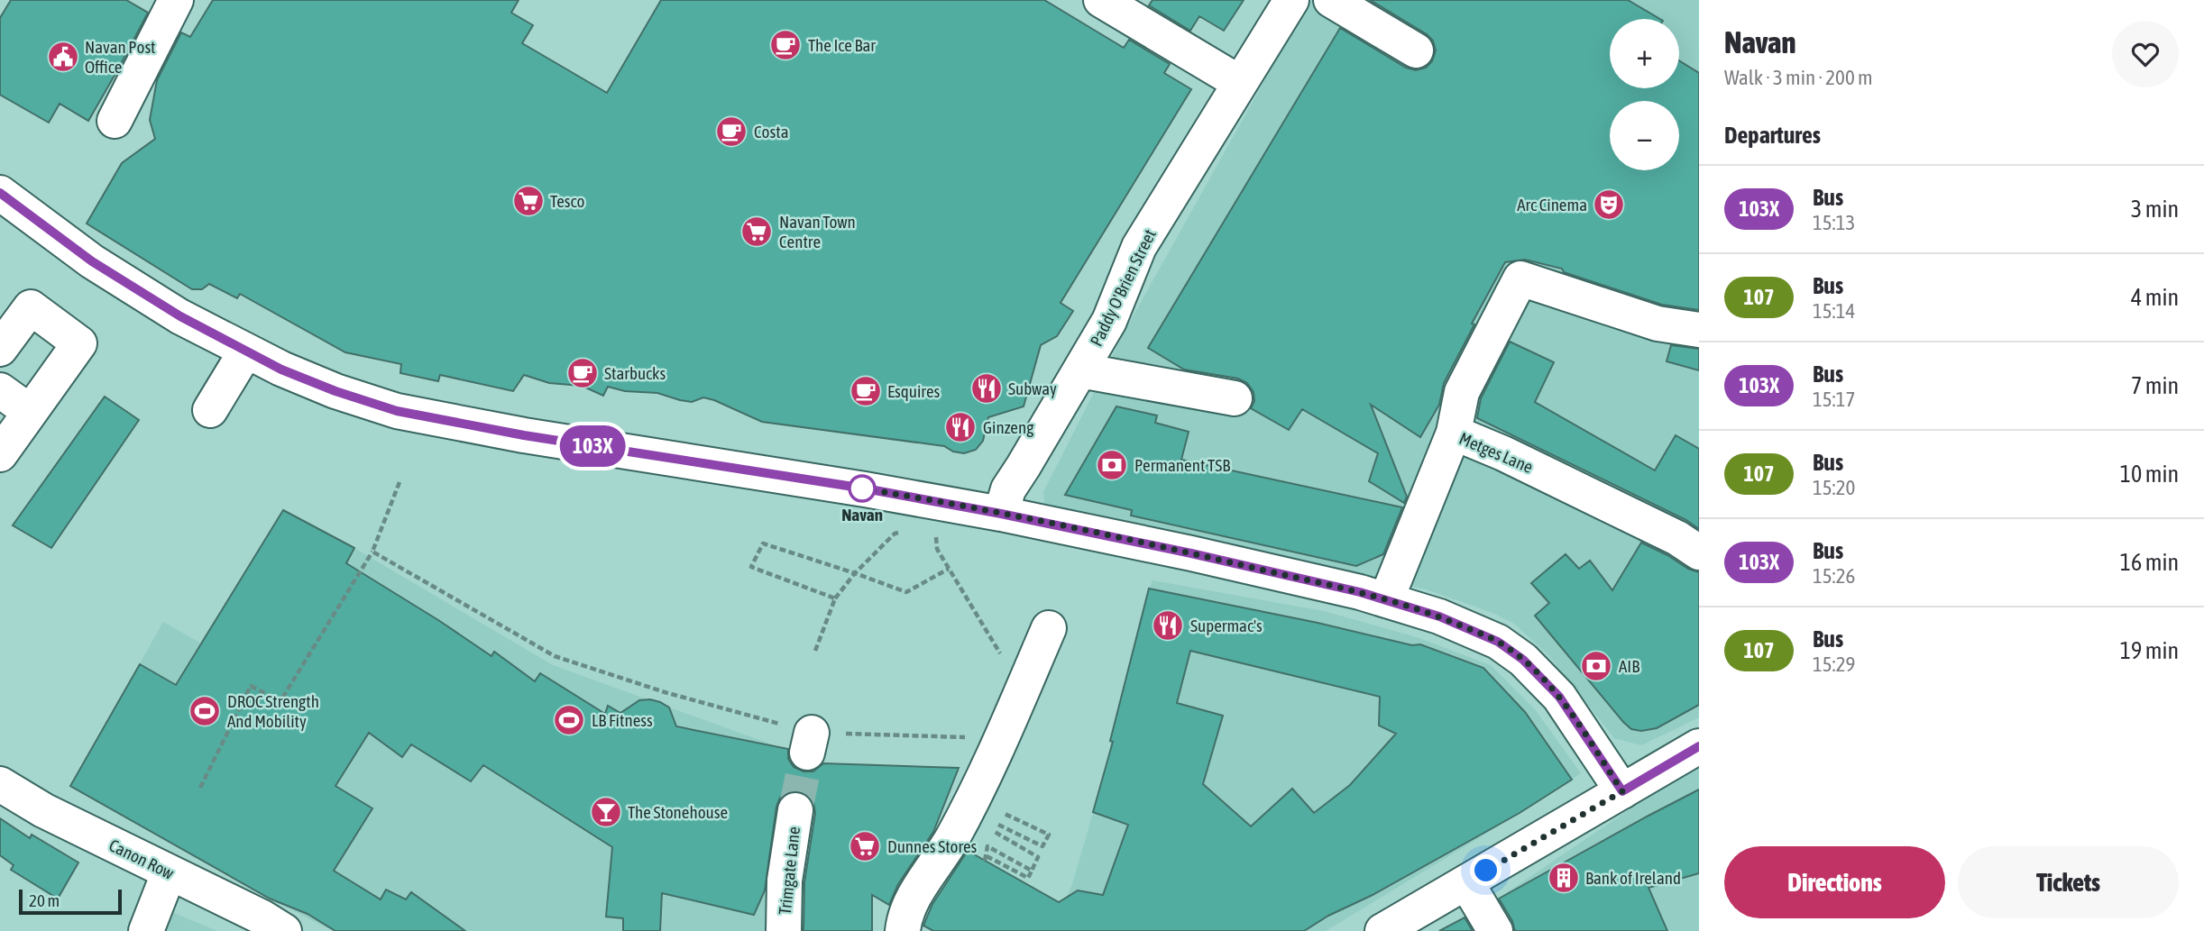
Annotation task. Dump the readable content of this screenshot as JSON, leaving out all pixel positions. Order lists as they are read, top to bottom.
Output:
{
  "streets": {
    "street": [
      "Paddy O'Brien Street",
      "Metges Lane",
      "Canon Row",
      "Trimgate Lane"
    ]
  },
  "places": {
    "cafe": [
      "The Ice Bar",
      "Costa",
      "Starbucks",
      "Esquires"
    ],
    "public building": ["Navan Post Office"],
    "supermarket": ["Tesco", "Navan Town Centre", "Dunnes Stores"],
    "theatre": ["Arc Cinema"],
    "restaurant": ["Subway", "Ginzeng", "Supermac's"],
    "bank": ["Permanent TSB", "AIB"],
    "other": ["Navan"],
    "sports": ["DROC Strength And Mobility", "LB Fitness"],
    "bar": ["The Stonehouse"],
    "building": ["Bank of Ireland"]
  },
  "lines": ["bus line 103X"],
  "scale_bar": "20 m",
  "page": {
    "on_map": "103X",
    "heading": [
      ["Navan", "Walk · 3 min · 200 m"],
      "Departures"
    ],
    "map_buttons": ["+", "−"],
    "list": [
      {
        "mark": "103X",
        "name": "Bus",
        "note": "15:13",
        "value": "3 min"
      },
      {
        "mark": "107",
        "name": "Bus",
        "note": "15:14",
        "value": "4 min"
      },
      {
        "mark": "103X",
        "name": "Bus",
        "note": "15:17",
        "value": "7 min"
      },
      {
        "mark": "107",
        "name": "Bus",
        "note": "15:20",
        "value": "10 min"
      },
      {
        "mark": "103X",
        "name": "Bus",
        "note": "15:26",
        "value": "16 min"
      },
      {
        "mark": "107",
        "name": "Bus",
        "note": "15:29",
        "value": "19 min"
      }
    ],
    "buttons": ["Directions", "Tickets"],
    "scale": "20 m"
  }
}
